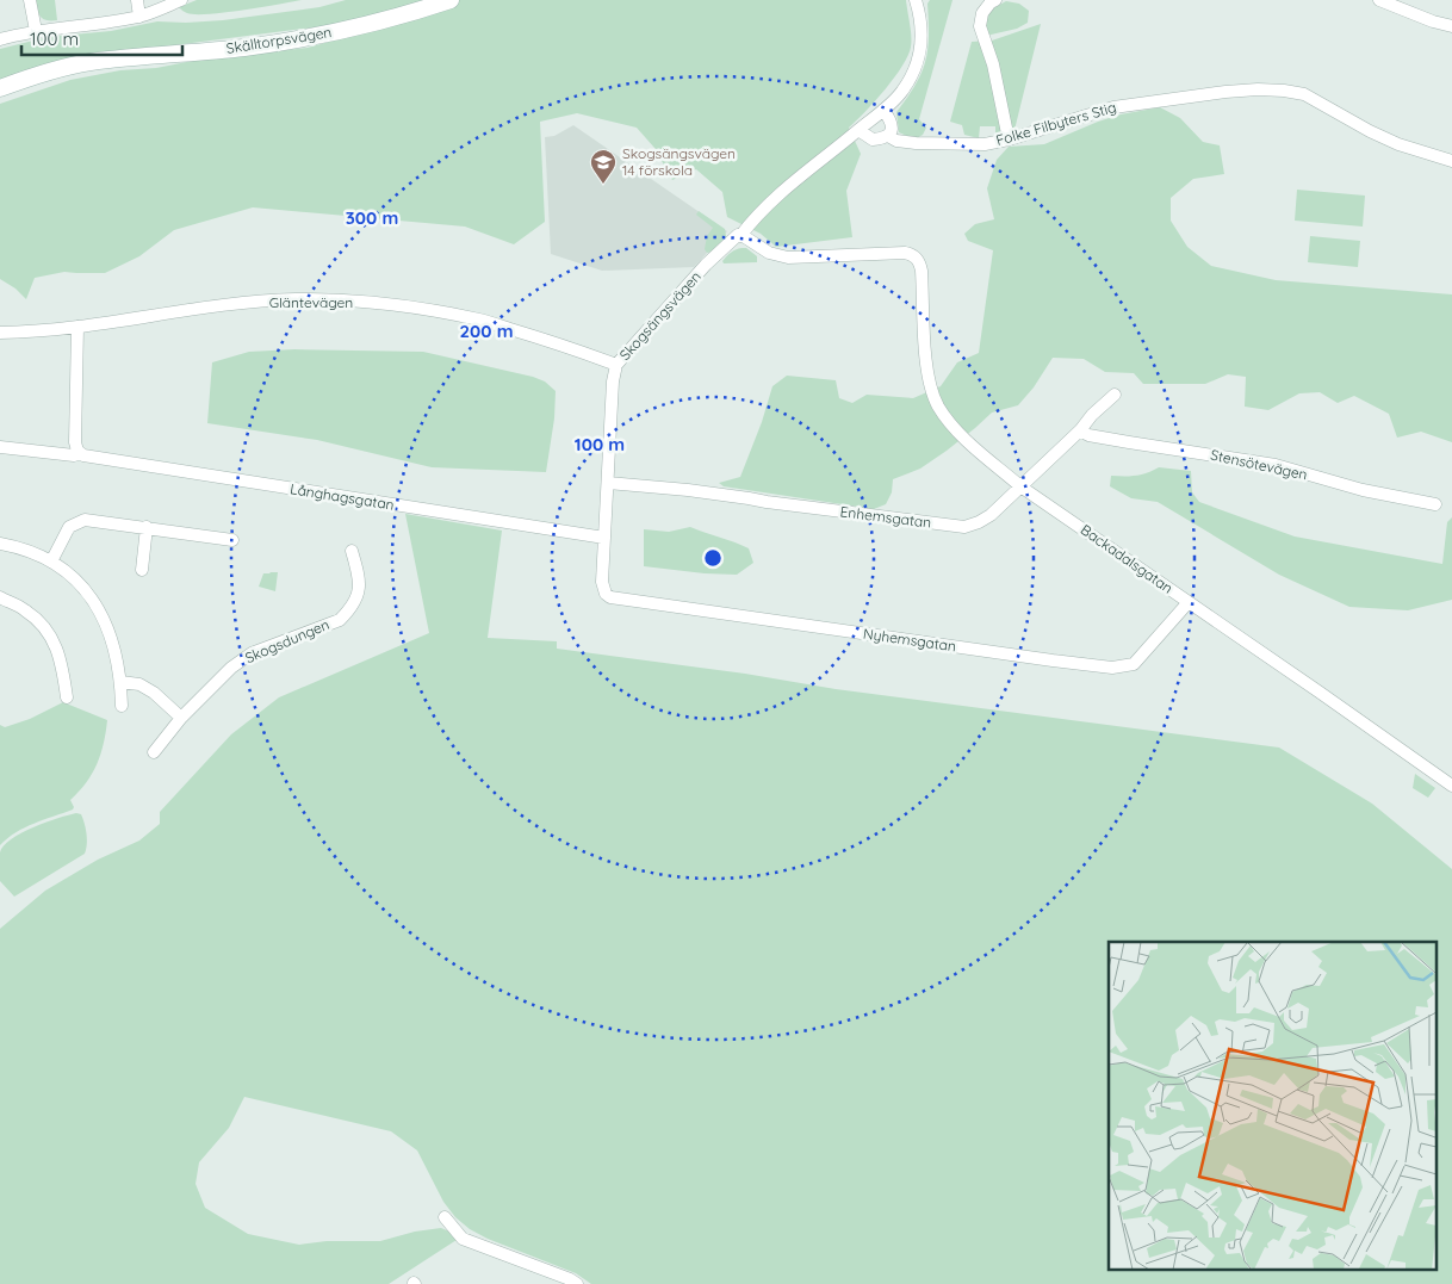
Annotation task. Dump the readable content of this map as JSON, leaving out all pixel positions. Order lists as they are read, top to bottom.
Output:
{
  "streets": {
    "street": [
      "Skälltorpsvägen",
      "Folke Filbyters Stig",
      "Gläntevägen",
      "Skogsängsvägen",
      "Stensötevägen",
      "Långhagsgatan",
      "Enhemsgatan",
      "Backadalsgatan",
      "Nyhemsgatan",
      "Skogsdungen"
    ]
  },
  "crossings": [
    ["Folke Filbyters Stig", "Skogsängsvägen"],
    ["Gläntevägen", "Skogsängsvägen"],
    ["Skogsängsvägen", "Långhagsgatan"],
    ["Skogsängsvägen", "Enhemsgatan"],
    ["Skogsängsvägen", "Backadalsgatan"],
    ["Skogsängsvägen", "Nyhemsgatan"],
    ["Stensötevägen", "Enhemsgatan"],
    ["Enhemsgatan", "Backadalsgatan"],
    ["Backadalsgatan", "Nyhemsgatan"]
  ],
  "places": {
    "school or university": ["Skogsängsvägen 14 förskola"]
  },
  "scale_bar": "100 m",
  "rings": ["300 m", "200 m", "100 m"]
}
